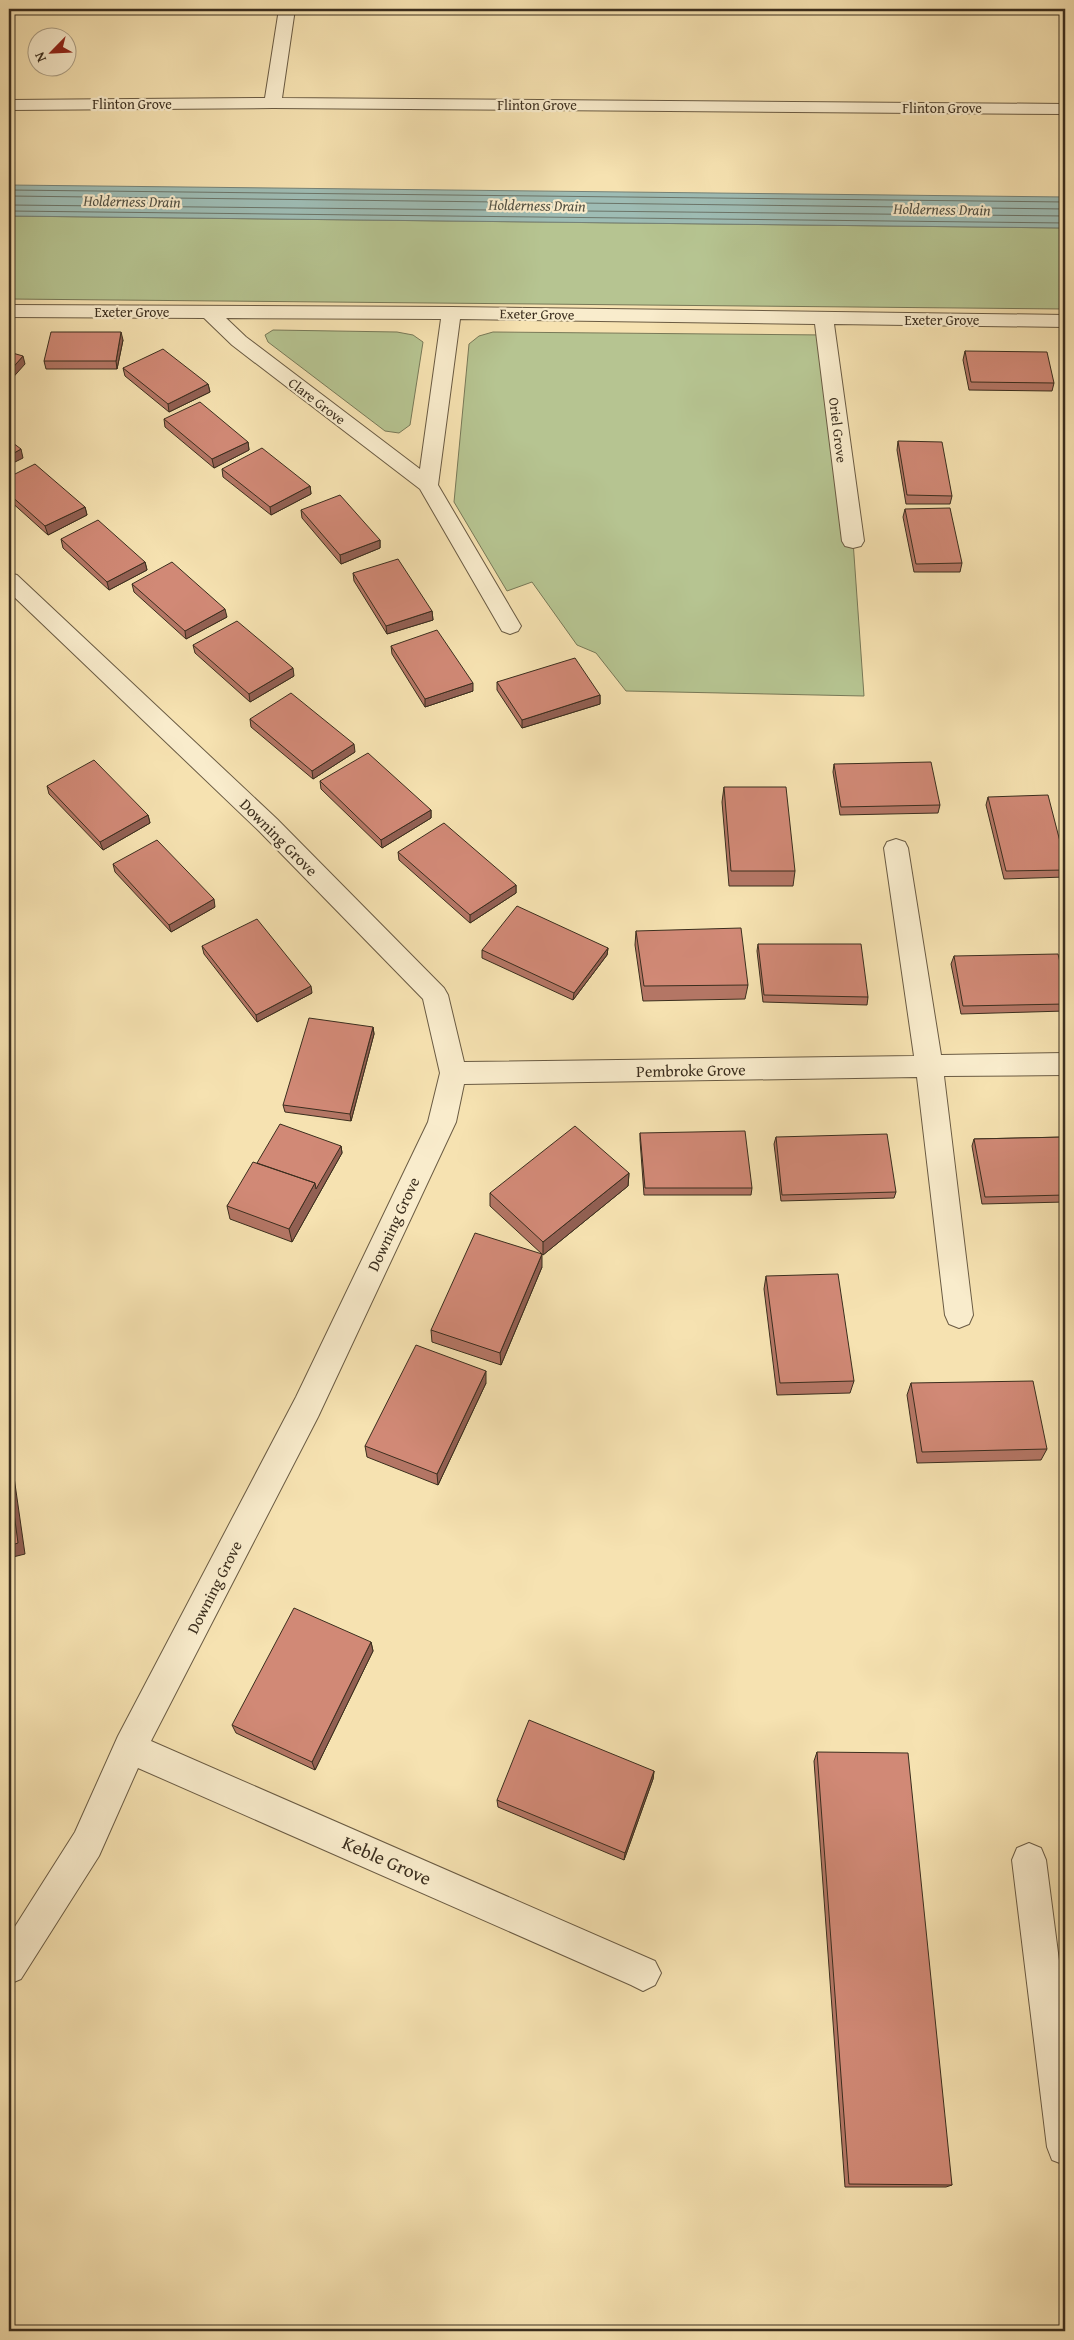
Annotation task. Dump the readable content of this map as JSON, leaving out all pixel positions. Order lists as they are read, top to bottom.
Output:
{
  "streets": {
    "street": [
      "Flinton Grove",
      "Exeter Grove",
      "Clare Grove",
      "Oriel Grove",
      "Downing Grove",
      "Pembroke Grove",
      "Keble Grove"
    ]
  },
  "crossings": [
    ["Exeter Grove", "Clare Grove"],
    ["Exeter Grove", "Oriel Grove"],
    ["Downing Grove", "Pembroke Grove"],
    ["Downing Grove", "Keble Grove"]
  ],
  "water": ["Holderness Drain"],
  "north": "bottom left"
}
